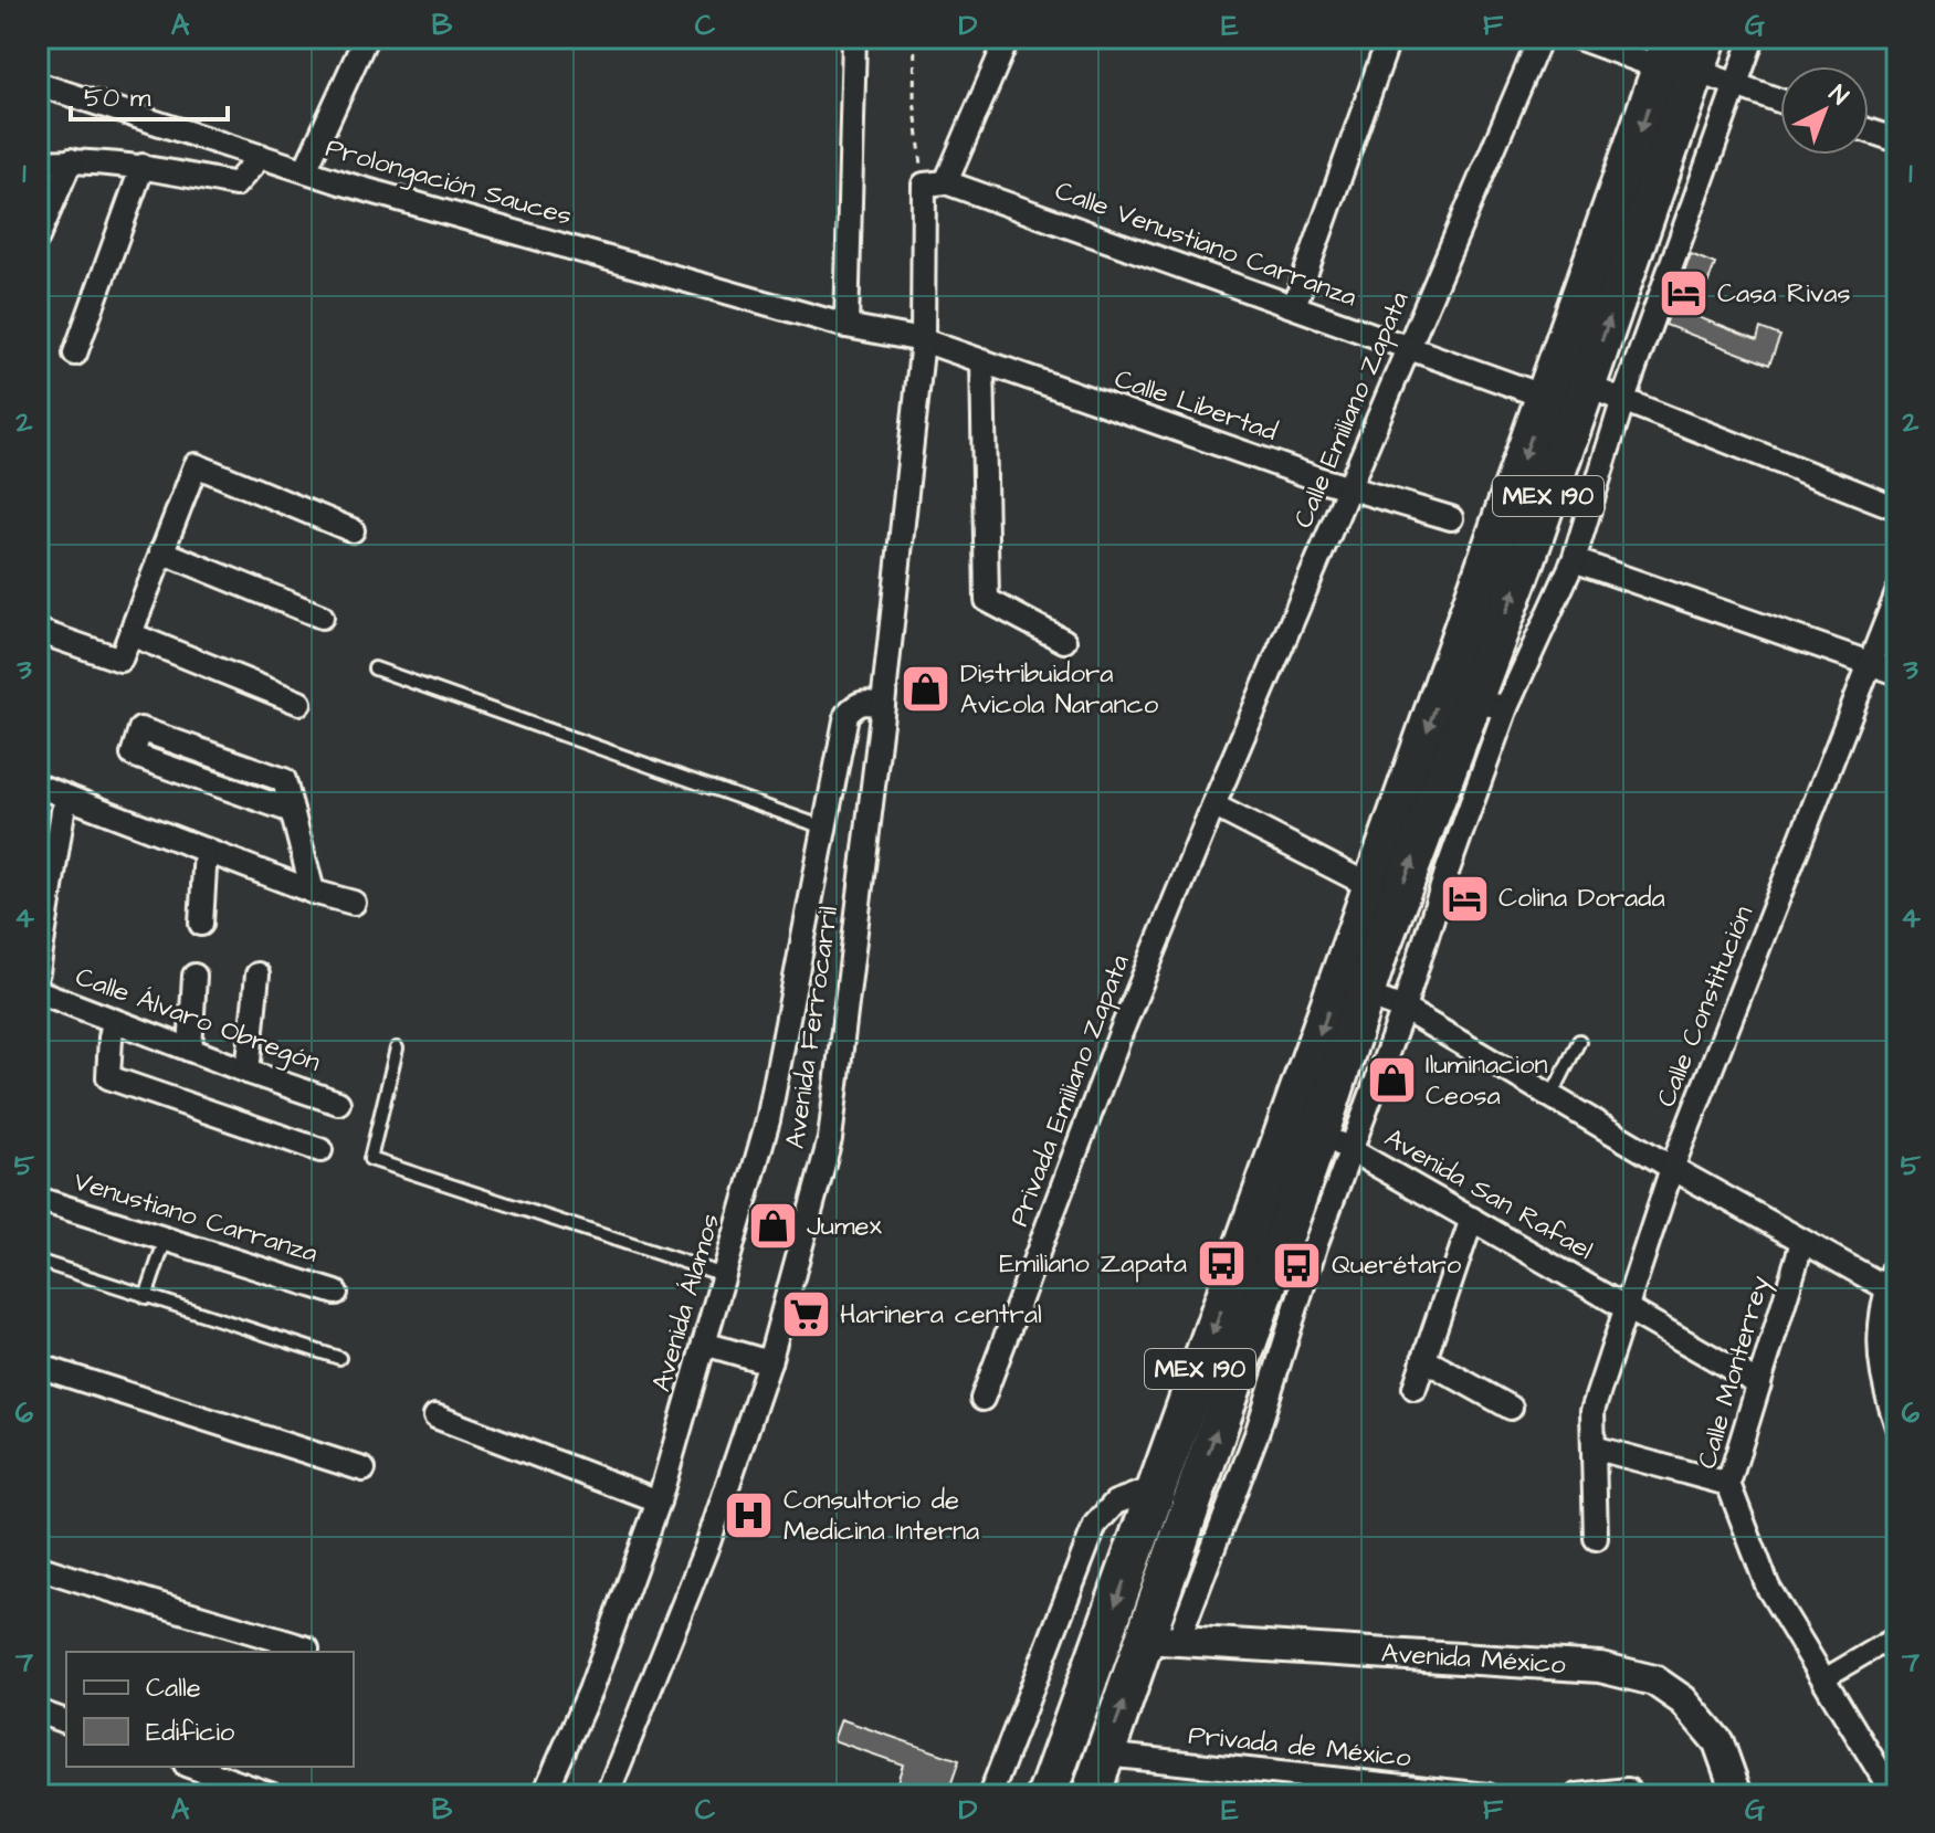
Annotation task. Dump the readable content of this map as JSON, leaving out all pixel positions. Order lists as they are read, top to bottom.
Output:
{
  "streets": {
    "highway": ["MEX 190"],
    "street": [
      "Prolongación Sauces",
      "Calle Venustiano Carranza",
      "Calle Libertad",
      "Calle Emiliano Zapata",
      "Calle Constitución",
      "Calle Álvaro Obregón",
      "Avenida Ferrocarril",
      "Privada Emiliano Zapata",
      "Avenida San Rafael",
      "Venustiano Carranza",
      "Avenida Álamos",
      "Calle Monterrey",
      "Avenida México",
      "Privada de México"
    ]
  },
  "crossings": [
    ["Prolongación Sauces", "Calle Libertad"],
    ["Prolongación Sauces", "Avenida Ferrocarril"],
    ["Calle Venustiano Carranza", "Calle Emiliano Zapata"],
    ["Calle Venustiano Carranza", "MEX 190"],
    ["Calle Venustiano Carranza", "Avenida Ferrocarril"],
    ["Calle Libertad", "Calle Emiliano Zapata"],
    ["Calle Libertad", "Avenida Ferrocarril"],
    ["Calle Emiliano Zapata", "Privada Emiliano Zapata"],
    ["MEX 190", "Avenida San Rafael"],
    ["MEX 190", "Avenida México"],
    ["MEX 190", "Privada de México"],
    ["Calle Constitución", "Avenida San Rafael"],
    ["Avenida Ferrocarril", "Avenida Álamos"],
    ["Avenida San Rafael", "Calle Monterrey"]
  ],
  "places": {
    "hotel": ["Casa Rivas", "Colina Dorada"],
    "shop": ["Distribuidora Avicola Naranco", "Iluminacion Ceosa", "Jumex"],
    "bus stop": ["Emiliano Zapata", "Querétaro"],
    "supermarket": ["Harinera central"],
    "hospital": ["Consultorio de Medicina Interna"]
  },
  "legend": ["Calle", "Edificio"],
  "scale_bar": "50 m",
  "north": "top right",
  "grid": {
    "columns": [
      "A",
      "B",
      "C",
      "D",
      "E",
      "F",
      "G"
    ],
    "rows": [
      "1",
      "2",
      "3",
      "4",
      "5",
      "6",
      "7"
    ]
  }
}
